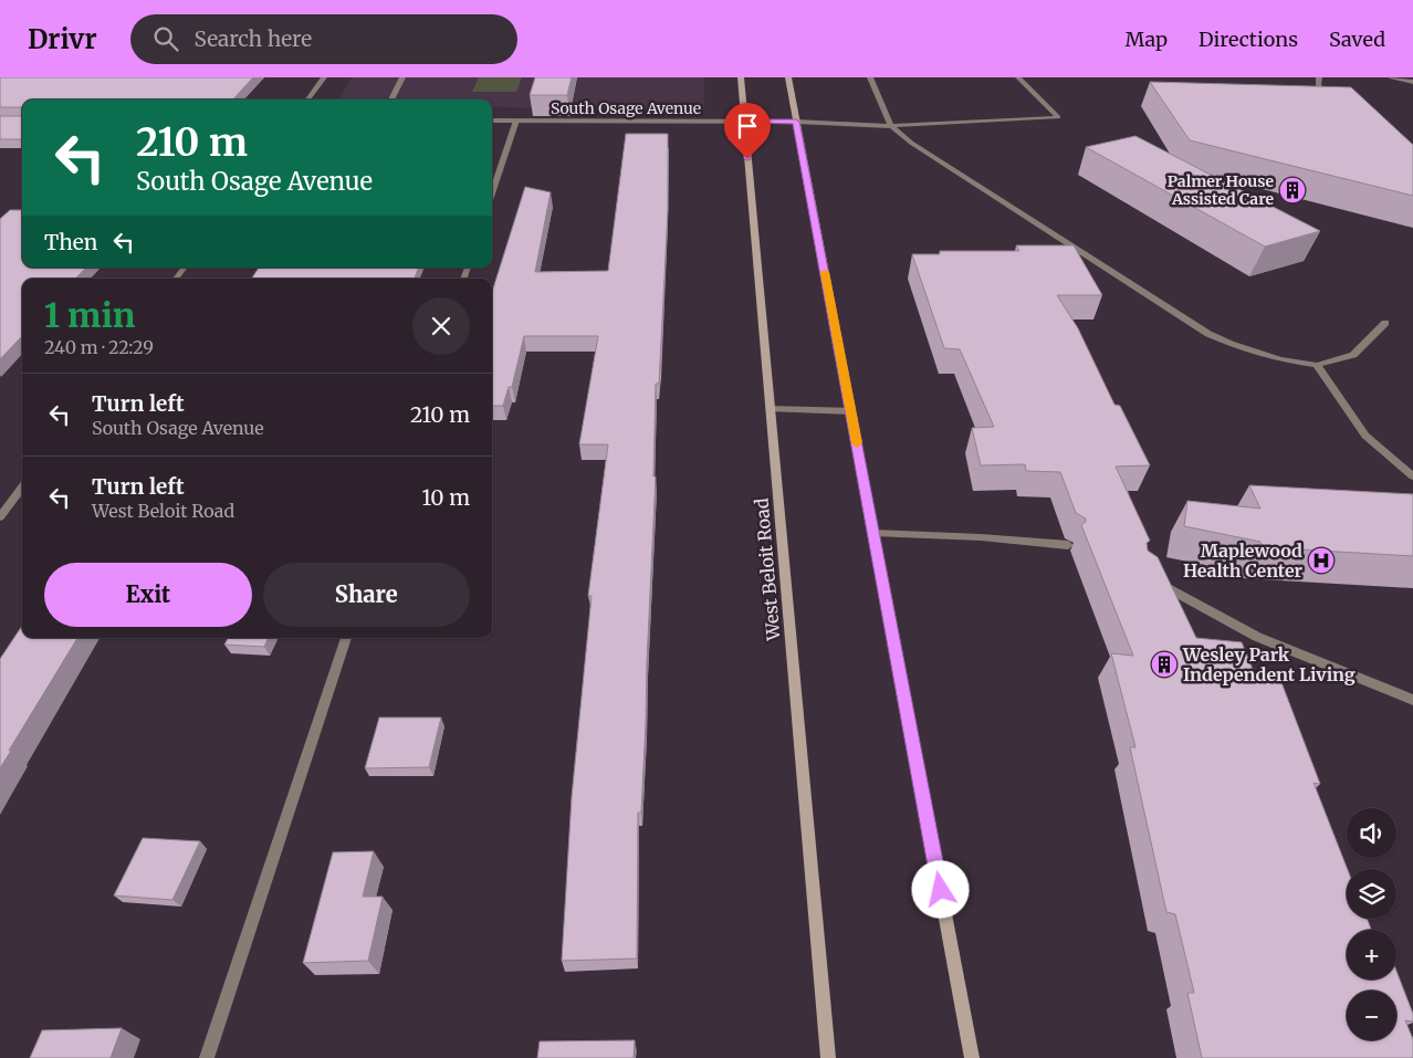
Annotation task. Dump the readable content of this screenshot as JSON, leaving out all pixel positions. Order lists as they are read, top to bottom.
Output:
{
  "streets": {
    "main road": ["West Beloit Road"],
    "street": ["South Osage Avenue"]
  },
  "crossings": [
    ["South Osage Avenue", "West Beloit Road"]
  ],
  "places": {
    "building": ["Palmer House Assisted Care", "Wesley Park Independent Living"],
    "hospital": ["Maplewood Health Center"]
  },
  "page": {
    "header": "Drivr",
    "search": "Search here",
    "nav": ["Map", "Directions", "Saved"],
    "turn": ["210 m", "South Osage Avenue"],
    "then": "Then",
    "heading": ["1 min", "240 m · 22:29"],
    "list": [
      {
        "name": "Turn left",
        "note": "South Osage Avenue",
        "value": "210 m"
      },
      {
        "name": "Turn left",
        "note": "West Beloit Road",
        "value": "10 m"
      }
    ],
    "buttons": ["Exit", "Share"],
    "map_buttons": ["+", "−"]
  }
}
